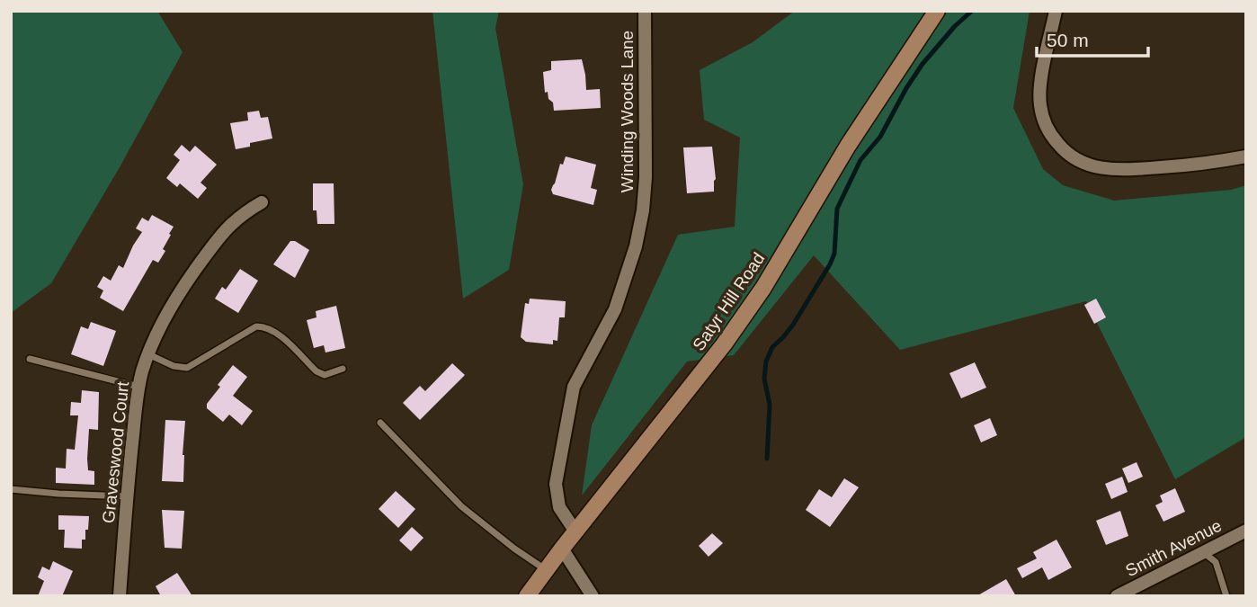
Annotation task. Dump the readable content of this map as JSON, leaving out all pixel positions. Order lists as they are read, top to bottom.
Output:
{
  "streets": {
    "street": [
      "Winding Woods Lane",
      "Satyr Hill Road",
      "Graveswood Court",
      "Smith Avenue"
    ]
  },
  "crossings": [
    ["Winding Woods Lane", "Satyr Hill Road"]
  ],
  "scale_bar": "50 m"
}
